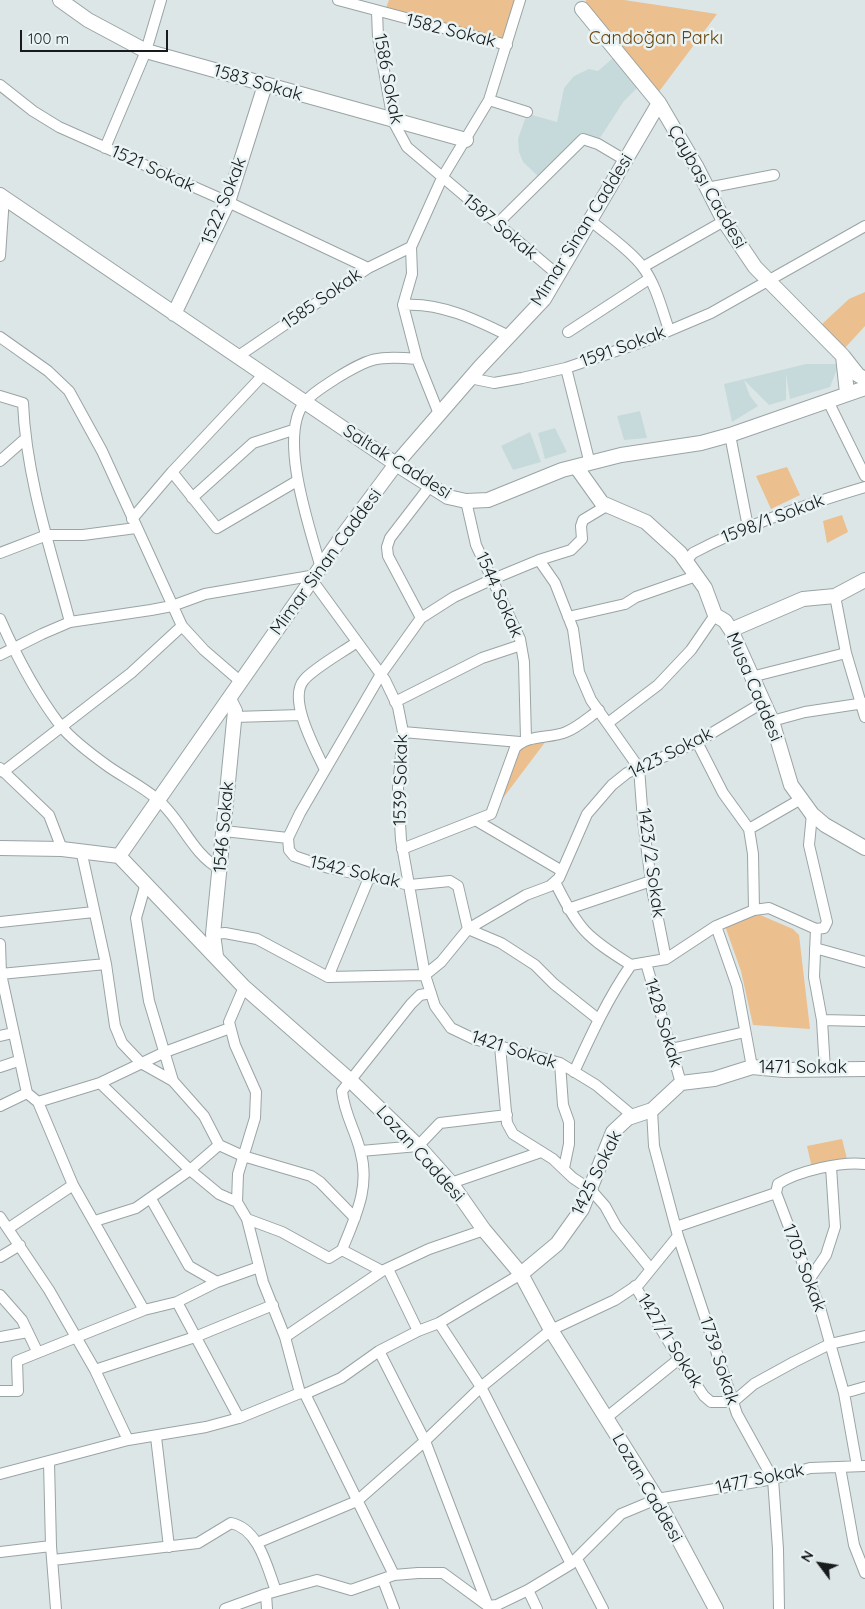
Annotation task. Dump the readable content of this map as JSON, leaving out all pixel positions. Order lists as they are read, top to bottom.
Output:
{
  "streets": {
    "main road": [
      "1583 Sokak",
      "Çaybaşı Caddesi",
      "1522 Sokak",
      "Mimar Sinan Caddesi",
      "Saltak Caddesi",
      "Musa Caddesi",
      "1546 Sokak",
      "1471 Sokak",
      "Lozan Caddesi",
      "1425 Sokak"
    ],
    "street": [
      "1582 Sokak",
      "1586 Sokak",
      "1521 Sokak",
      "1587 Sokak",
      "1585 Sokak",
      "1591 Sokak",
      "1598/1 Sokak",
      "1544 Sokak",
      "1423 Sokak",
      "1539 Sokak",
      "1423/2 Sokak",
      "1542 Sokak",
      "1428 Sokak",
      "1421 Sokak",
      "1703 Sokak",
      "1427/1 Sokak",
      "1739 Sokak",
      "1477 Sokak"
    ]
  },
  "crossings": [
    ["1582 Sokak", "1586 Sokak"],
    ["1586 Sokak", "1583 Sokak"],
    ["1586 Sokak", "1587 Sokak"],
    ["1583 Sokak", "1522 Sokak"],
    ["1521 Sokak", "1522 Sokak"],
    ["1521 Sokak", "1585 Sokak"],
    ["Çaybaşı Caddesi", "Mimar Sinan Caddesi"],
    ["Çaybaşı Caddesi", "1591 Sokak"],
    ["1522 Sokak", "Saltak Caddesi"],
    ["1587 Sokak", "Mimar Sinan Caddesi"],
    ["Mimar Sinan Caddesi", "1591 Sokak"],
    ["Mimar Sinan Caddesi", "Saltak Caddesi"],
    ["Mimar Sinan Caddesi", "1539 Sokak"],
    ["Mimar Sinan Caddesi", "1546 Sokak"],
    ["Mimar Sinan Caddesi", "Lozan Caddesi"],
    ["1585 Sokak", "Saltak Caddesi"],
    ["Saltak Caddesi", "1544 Sokak"],
    ["Saltak Caddesi", "Musa Caddesi"],
    ["1598/1 Sokak", "Musa Caddesi"],
    ["Musa Caddesi", "1423 Sokak"],
    ["1423 Sokak", "1423/2 Sokak"],
    ["1423 Sokak", "1428 Sokak"],
    ["1539 Sokak", "1542 Sokak"],
    ["1539 Sokak", "1421 Sokak"],
    ["1546 Sokak", "Lozan Caddesi"],
    ["1428 Sokak", "1471 Sokak"],
    ["1421 Sokak", "1425 Sokak"],
    ["Lozan Caddesi", "1425 Sokak"],
    ["Lozan Caddesi", "1477 Sokak"],
    ["1703 Sokak", "1477 Sokak"],
    ["1427/1 Sokak", "1739 Sokak"],
    ["1739 Sokak", "1477 Sokak"]
  ],
  "parks": ["Candoğan Parkı"],
  "scale_bar": "100 m",
  "north": "top left"
}
